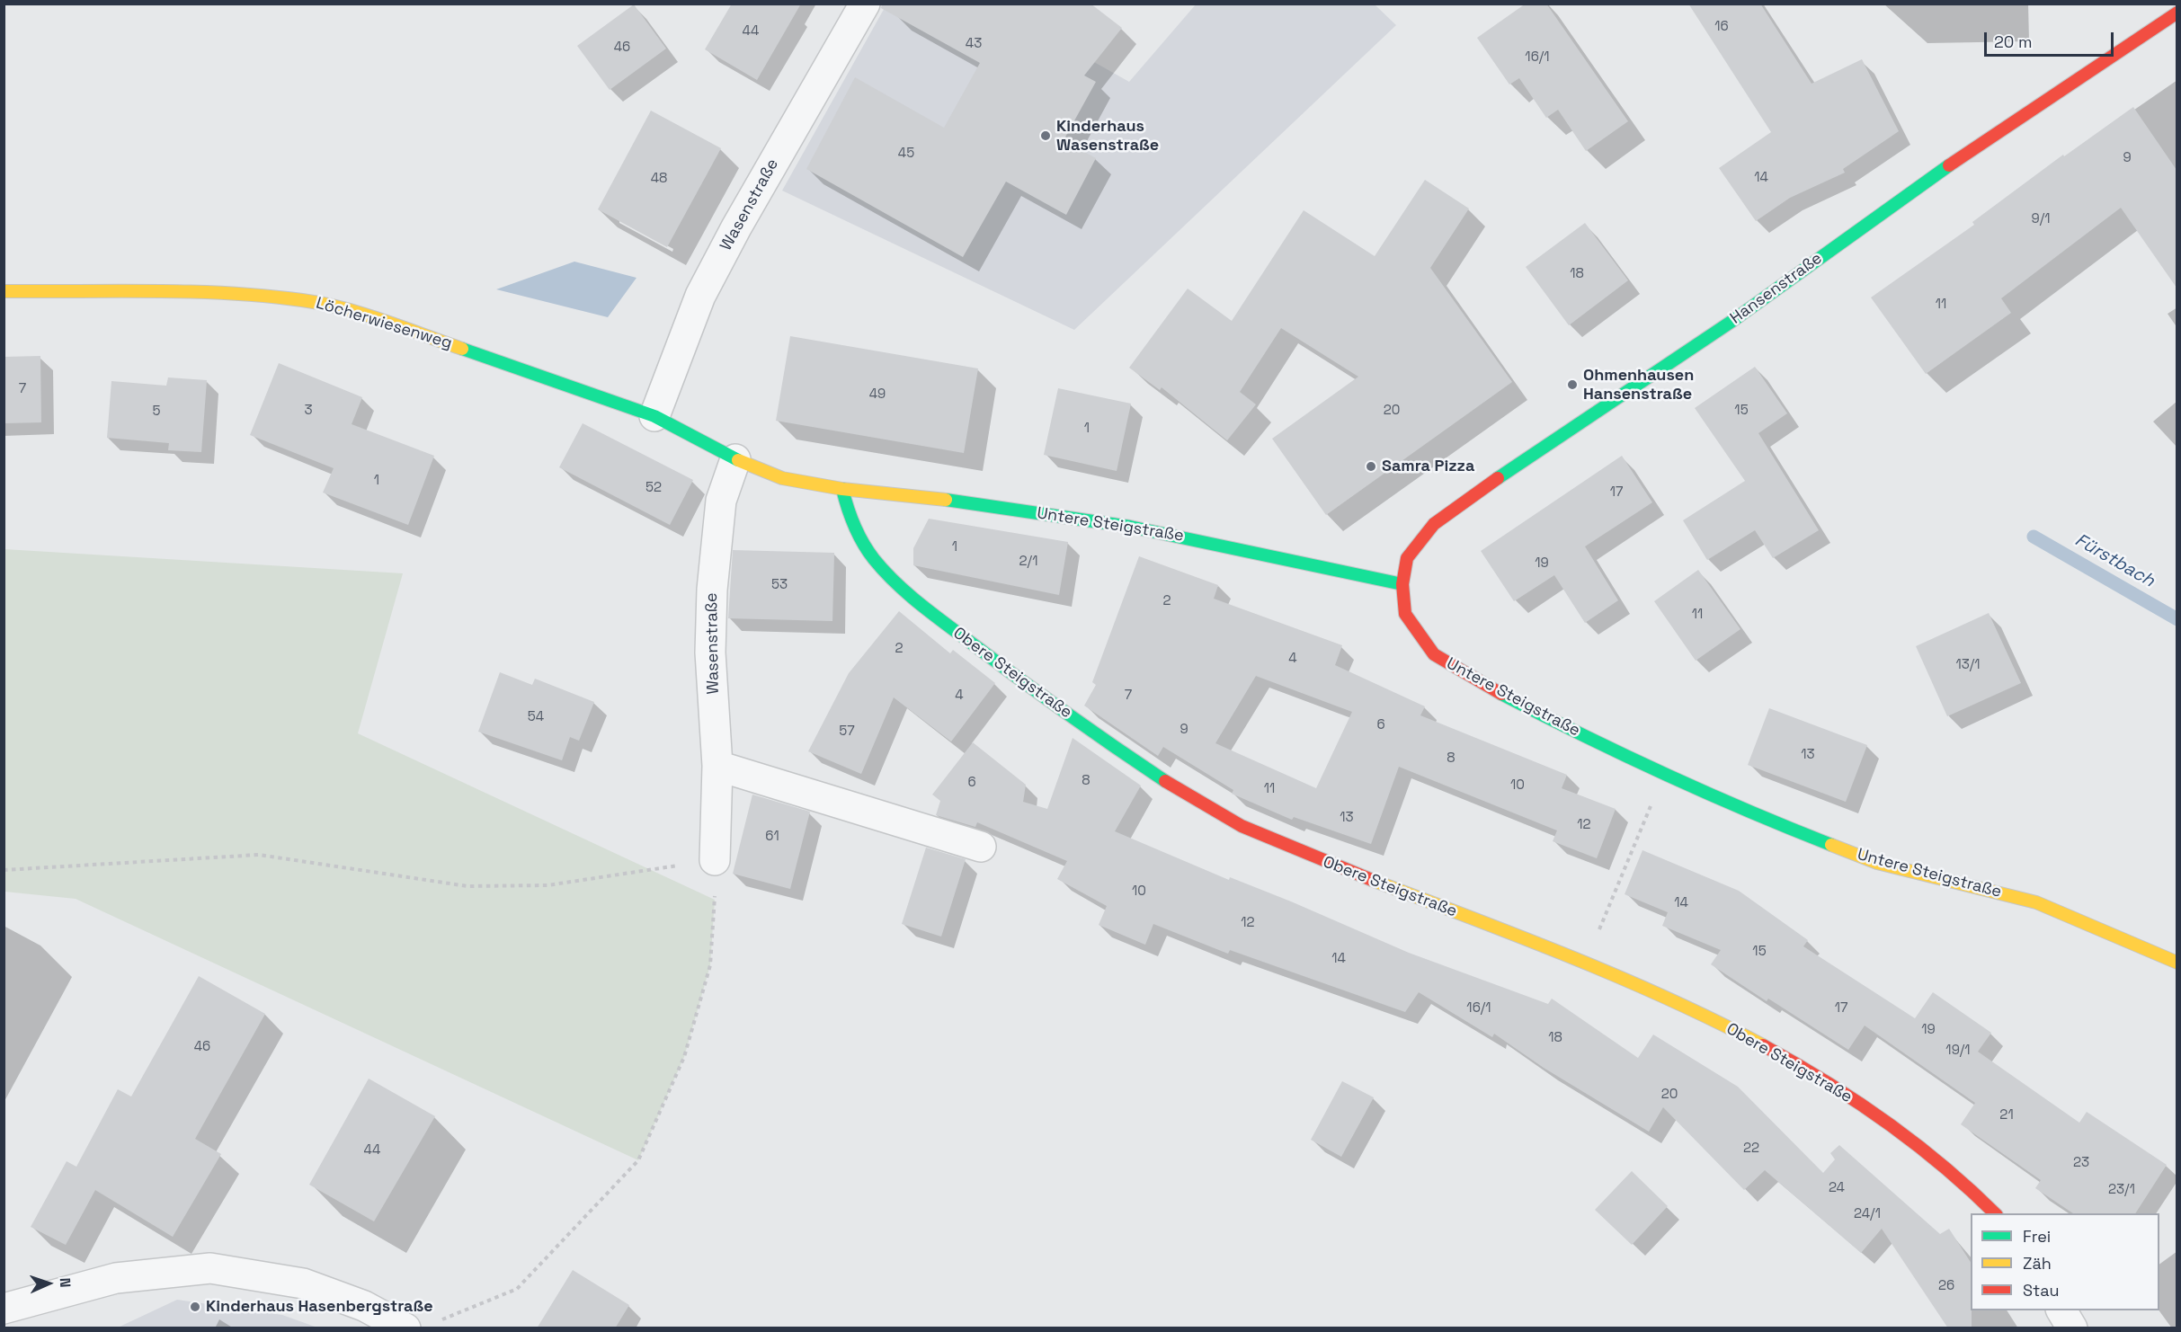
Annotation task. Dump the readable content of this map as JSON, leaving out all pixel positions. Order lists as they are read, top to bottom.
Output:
{
  "streets": {
    "street": [
      "Wasenstraße",
      "Hansenstraße",
      "Löcherwiesenweg",
      "Untere Steigstraße",
      "Obere Steigstraße"
    ]
  },
  "crossings": [
    ["Wasenstraße", "Löcherwiesenweg"],
    ["Wasenstraße", "Untere Steigstraße"],
    ["Hansenstraße", "Untere Steigstraße"],
    ["Löcherwiesenweg", "Untere Steigstraße"],
    ["Untere Steigstraße", "Obere Steigstraße"]
  ],
  "water": ["Fürstbach"],
  "places": [
    "Kinderhaus Wasenstraße",
    "Ohmenhausen Hansenstraße",
    "Samra Pizza",
    "Kinderhaus Hasenbergstraße"
  ],
  "house_numbers": [
    "16",
    "44",
    "43",
    "46",
    "16/1",
    "45",
    "9",
    "14",
    "48",
    "9/1",
    "18",
    "11",
    "7",
    "49",
    "3",
    "20",
    "15",
    "5",
    "1",
    "1",
    "52",
    "17",
    "1",
    "2/1",
    "19",
    "53",
    "2",
    "11",
    "2",
    "4",
    "13/1",
    "4",
    "7",
    "54",
    "6",
    "9",
    "57",
    "13",
    "8",
    "8",
    "6",
    "10",
    "11",
    "13",
    "12",
    "61",
    "10",
    "14",
    "12",
    "15",
    "14",
    "16/1",
    "17",
    "19",
    "18",
    "46",
    "19/1",
    "20",
    "21",
    "22",
    "44",
    "23",
    "24",
    "23/1",
    "24/1",
    "26"
  ],
  "legend": ["Frei", "Zäh", "Stau"],
  "scale_bar": "20 m",
  "north": "right"
}
